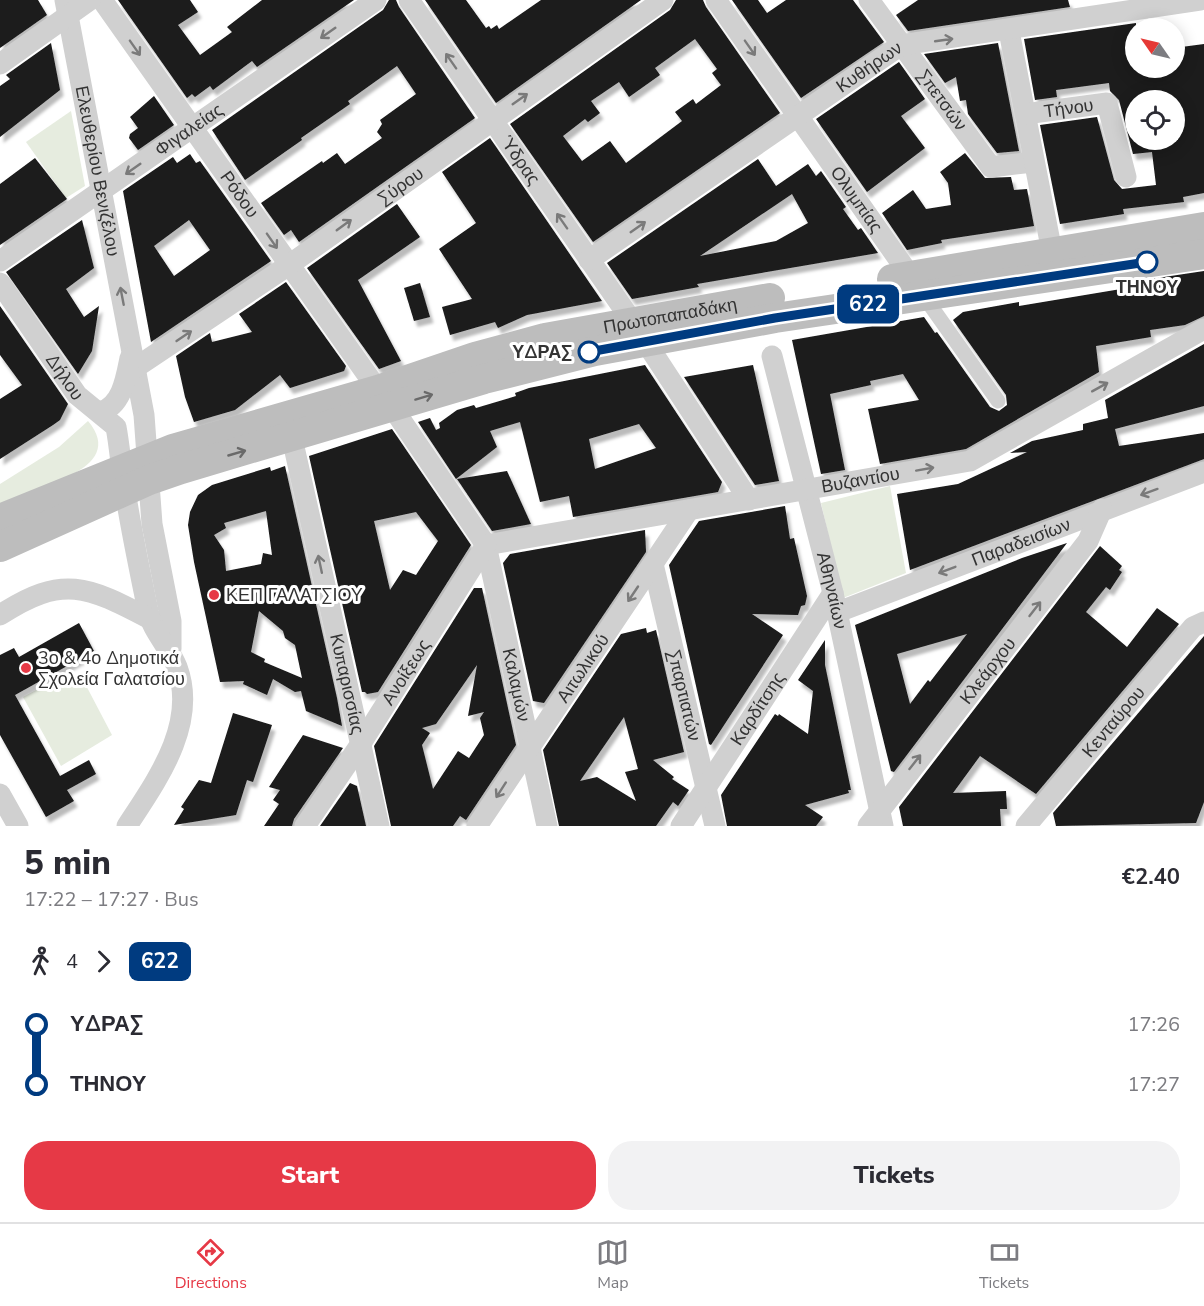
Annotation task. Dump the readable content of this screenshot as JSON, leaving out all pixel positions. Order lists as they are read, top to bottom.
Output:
{
  "streets": {
    "main road": ["Πρωτοπαπαδάκη"],
    "street": [
      "Κυθήρων",
      "Σπετσών",
      "Τήνου",
      "Φιγαλείας",
      "Ύδρας",
      "Ελευθερίου Βενιζέλου",
      "Σύρου",
      "Ρόδου",
      "Ολυμπίας",
      "Δήλου",
      "Βυζαντίου",
      "Παραδεισίων",
      "Αθηναίων",
      "Αιτωλικού",
      "Κλεάρχου",
      "Ανοίξεως",
      "Κυπαρισσίας",
      "Καλαμών",
      "Σπαρτιατών",
      "Καρδίτσης",
      "Κενταύρου"
    ]
  },
  "crossings": [
    ["Κυθήρων", "Σπετσών"],
    ["Κυθήρων", "Τήνου"],
    ["Κυθήρων", "Ύδρας"],
    ["Κυθήρων", "Ολυμπίας"],
    ["Σπετσών", "Τήνου"],
    ["Τήνου", "Πρωτοπαπαδάκη"],
    ["Φιγαλείας", "Ελευθερίου Βενιζέλου"],
    ["Φιγαλείας", "Ρόδου"],
    ["Ύδρας", "Σύρου"],
    ["Ύδρας", "Πρωτοπαπαδάκη"],
    ["Ύδρας", "Βυζαντίου"],
    ["Ελευθερίου Βενιζέλου", "Σύρου"],
    ["Ελευθερίου Βενιζέλου", "Πρωτοπαπαδάκη"],
    ["Ελευθερίου Βενιζέλου", "Δήλου"],
    ["Σύρου", "Ρόδου"],
    ["Ρόδου", "Πρωτοπαπαδάκη"],
    ["Ρόδου", "Βυζαντίου"],
    ["Ρόδου", "Ανοίξεως"],
    ["Ρόδου", "Καλαμών"],
    ["Ολυμπίας", "Πρωτοπαπαδάκη"],
    ["Πρωτοπαπαδάκη", "Δήλου"],
    ["Πρωτοπαπαδάκη", "Κυπαρισσίας"],
    ["Βυζαντίου", "Αθηναίων"],
    ["Βυζαντίου", "Αιτωλικού"],
    ["Βυζαντίου", "Ανοίξεως"],
    ["Βυζαντίου", "Καλαμών"],
    ["Παραδεισίων", "Αθηναίων"],
    ["Παραδεισίων", "Κλεάρχου"],
    ["Παραδεισίων", "Καρδίτσης"],
    ["Αθηναίων", "Κλεάρχου"],
    ["Αθηναίων", "Καρδίτσης"],
    ["Αιτωλικού", "Καλαμών"],
    ["Αιτωλικού", "Σπαρτιατών"],
    ["Ανοίξεως", "Κυπαρισσίας"],
    ["Ανοίξεως", "Καλαμών"],
    ["Σπαρτιατών", "Καρδίτσης"]
  ],
  "one_way": [
    "Κυθήρων",
    "Φιγαλείας",
    "Ύδρας",
    "Σύρου",
    "Ρόδου",
    "Βυζαντίου",
    "Παραδεισίων",
    "Αιτωλικού",
    "Κλεάρχου",
    "Κυπαρισσίας"
  ],
  "places": [
    "ΤΗΝΟΥ",
    "ΥΔΡΑΣ",
    "ΚΕΠ ΓΑΛΑΤΣΙΟΥ",
    "3ο & 4ο Δημοτικά Σχολεία Γαλατσίου"
  ],
  "lines": ["bus line 622"],
  "north": "top left",
  "page": {
    "on_map": "622",
    "heading": ["5 min", "17:22 – 17:27 · Bus", "€2.40"],
    "legs": ["4", "622"],
    "list": [
      {
        "name": "ΥΔΡΑΣ",
        "value": "17:26"
      },
      {
        "name": "ΤΗΝΟΥ",
        "value": "17:27"
      }
    ],
    "buttons": ["Start", "Tickets"],
    "tabs": ["Directions", "Map", "Tickets"]
  }
}
